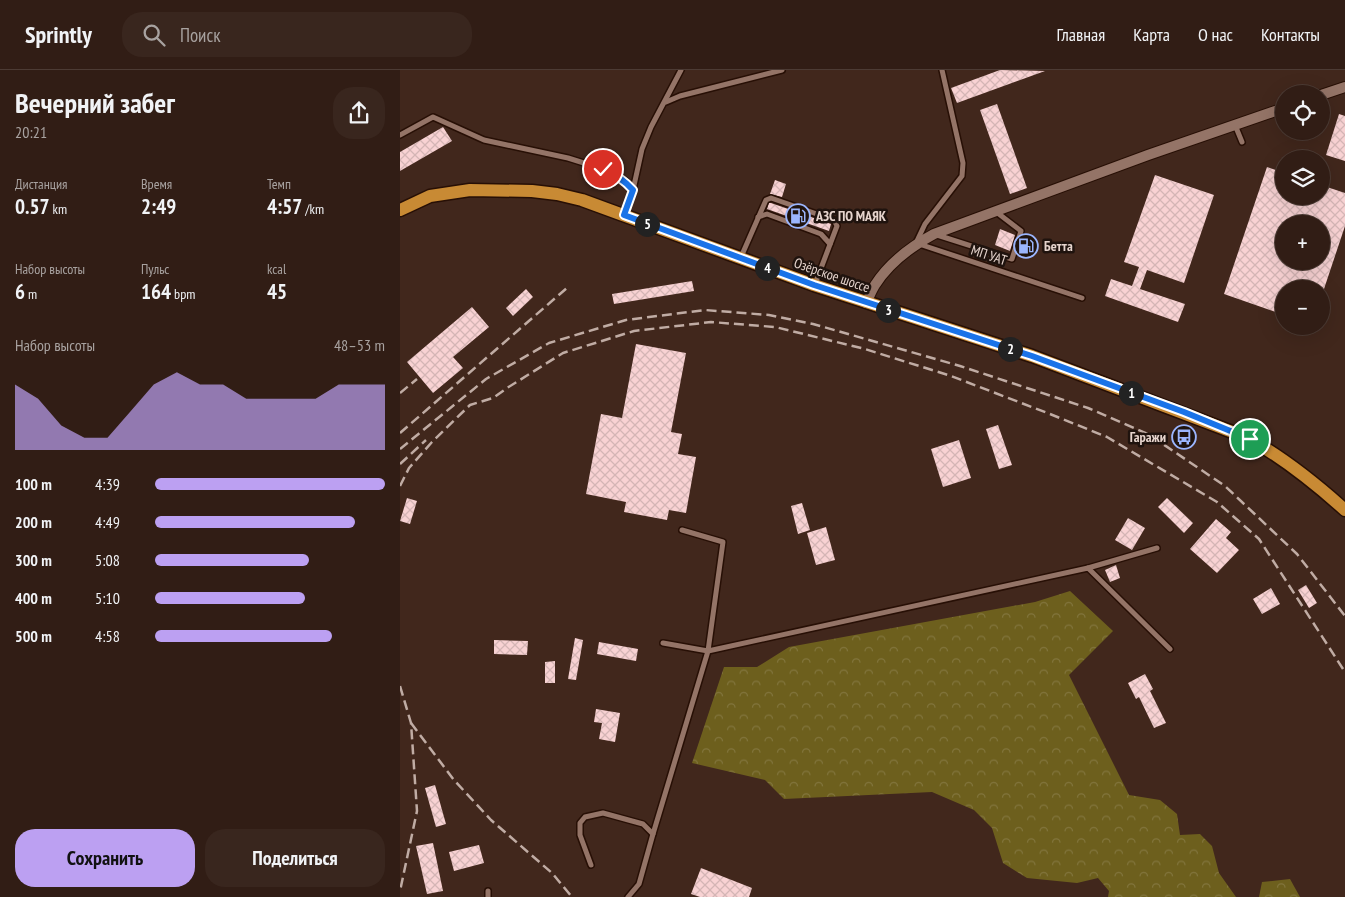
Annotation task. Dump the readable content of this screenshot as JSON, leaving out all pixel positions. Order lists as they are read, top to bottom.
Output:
{
  "streets": {
    "main road": ["Озёрское шоссе"],
    "lane": ["МП УАТ"]
  },
  "places": {
    "fuel station": ["АЗС ПО МАЯК", "Бетта"],
    "bus stop": ["Гаражи"]
  },
  "page": {
    "header": "Sprintly",
    "search": "Поиск",
    "nav": [
      "Главная",
      "Карта",
      "О нас",
      "Контакты"
    ],
    "heading": ["Вечерний забег", "20:21"],
    "map_buttons": ["+", "−"],
    "stats": [
      ["Дистанция", "0.57 km"],
      ["Время", "2:49"],
      ["Темп", "4:57 /km"],
      ["Набор высоты", "6 m"],
      ["Пульс", "164 bpm"],
      ["kcal", "45"]
    ],
    "pins": [
      "5",
      "4",
      "3",
      "2",
      "1"
    ],
    "chart": ["Набор высоты", "48–53 m"],
    "list": [
      {
        "name": "100 m",
        "note": "4:39"
      },
      {
        "name": "200 m",
        "note": "4:49"
      },
      {
        "name": "300 m",
        "note": "5:08"
      },
      {
        "name": "400 m",
        "note": "5:10"
      },
      {
        "name": "500 m",
        "note": "4:58"
      }
    ],
    "buttons": ["Сохранить", "Поделиться"]
  }
}
